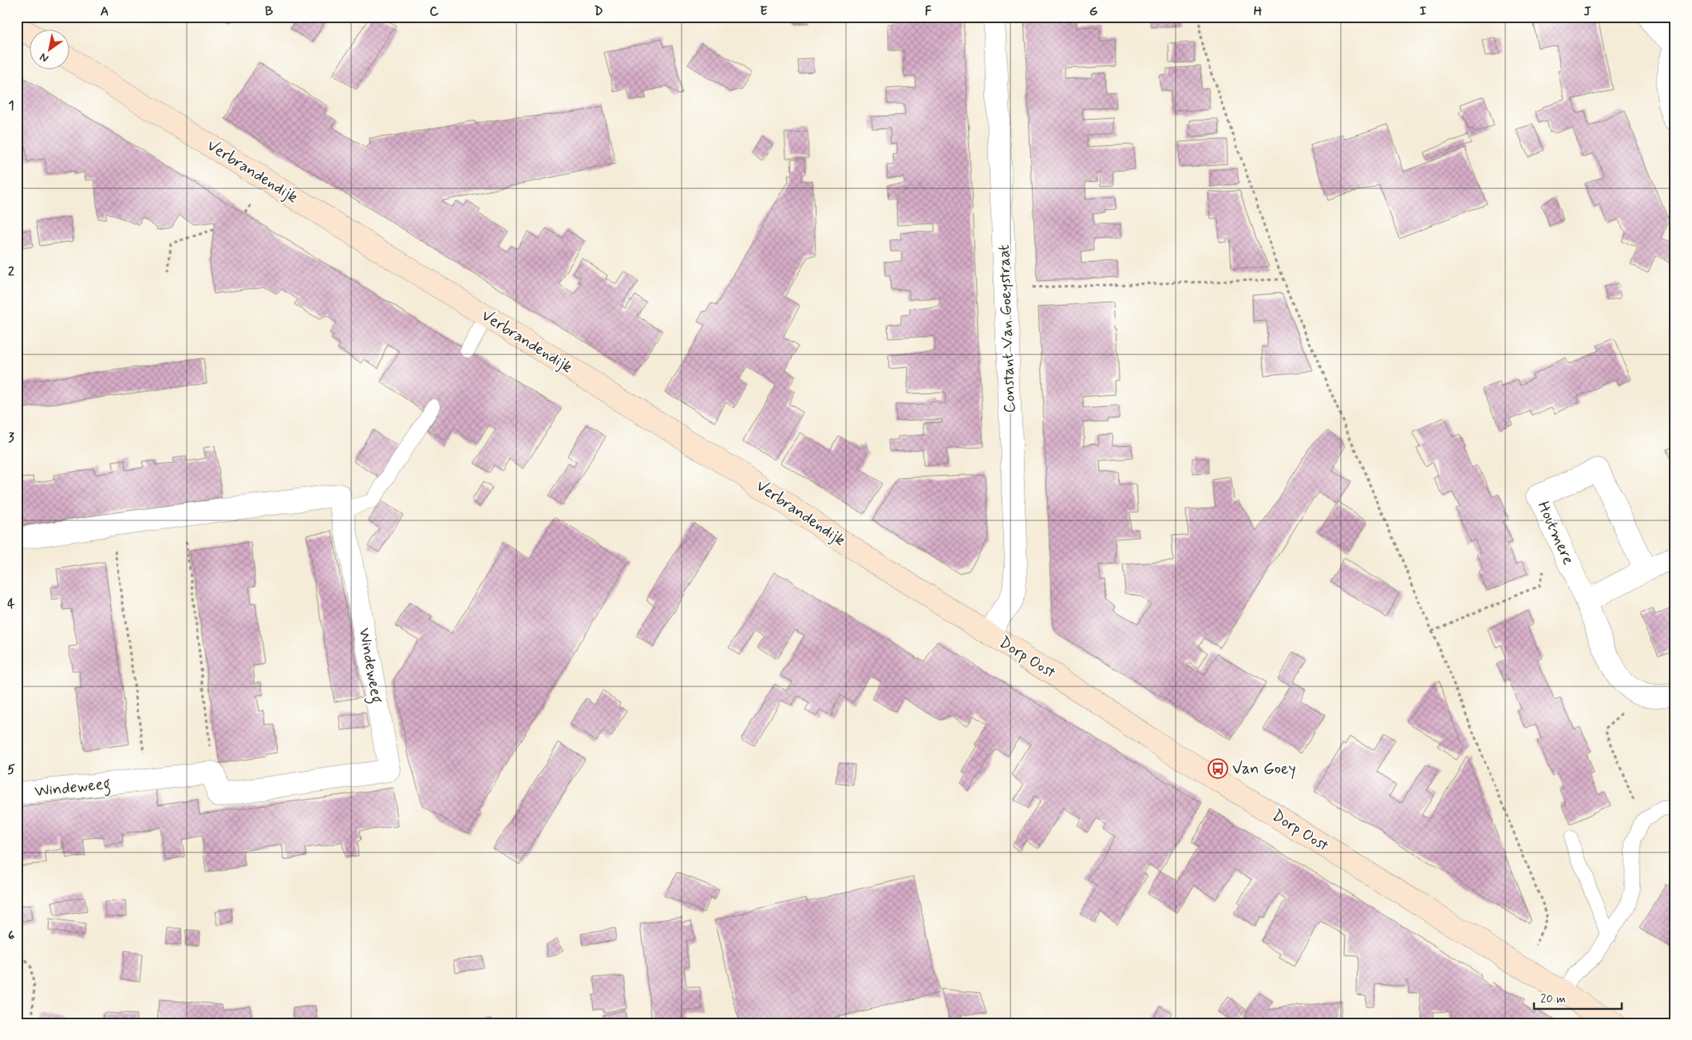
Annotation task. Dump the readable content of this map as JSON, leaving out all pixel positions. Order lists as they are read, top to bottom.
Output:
{
  "streets": {
    "main road": ["Verbrandendijk", "Dorp Oost"],
    "street": ["Constant Van Goeystraat", "Houtmere", "Windeweeg"]
  },
  "crossings": [
    ["Verbrandendijk", "Constant Van Goeystraat"],
    ["Verbrandendijk", "Dorp Oost"],
    ["Constant Van Goeystraat", "Dorp Oost"]
  ],
  "places": {
    "bus stop": ["Van Goey"]
  },
  "scale_bar": "20 m",
  "north": "bottom left",
  "grid": {
    "columns": [
      "A",
      "B",
      "C",
      "D",
      "E",
      "F",
      "G",
      "H",
      "I",
      "J"
    ],
    "rows": [
      "1",
      "2",
      "3",
      "4",
      "5",
      "6"
    ]
  }
}
